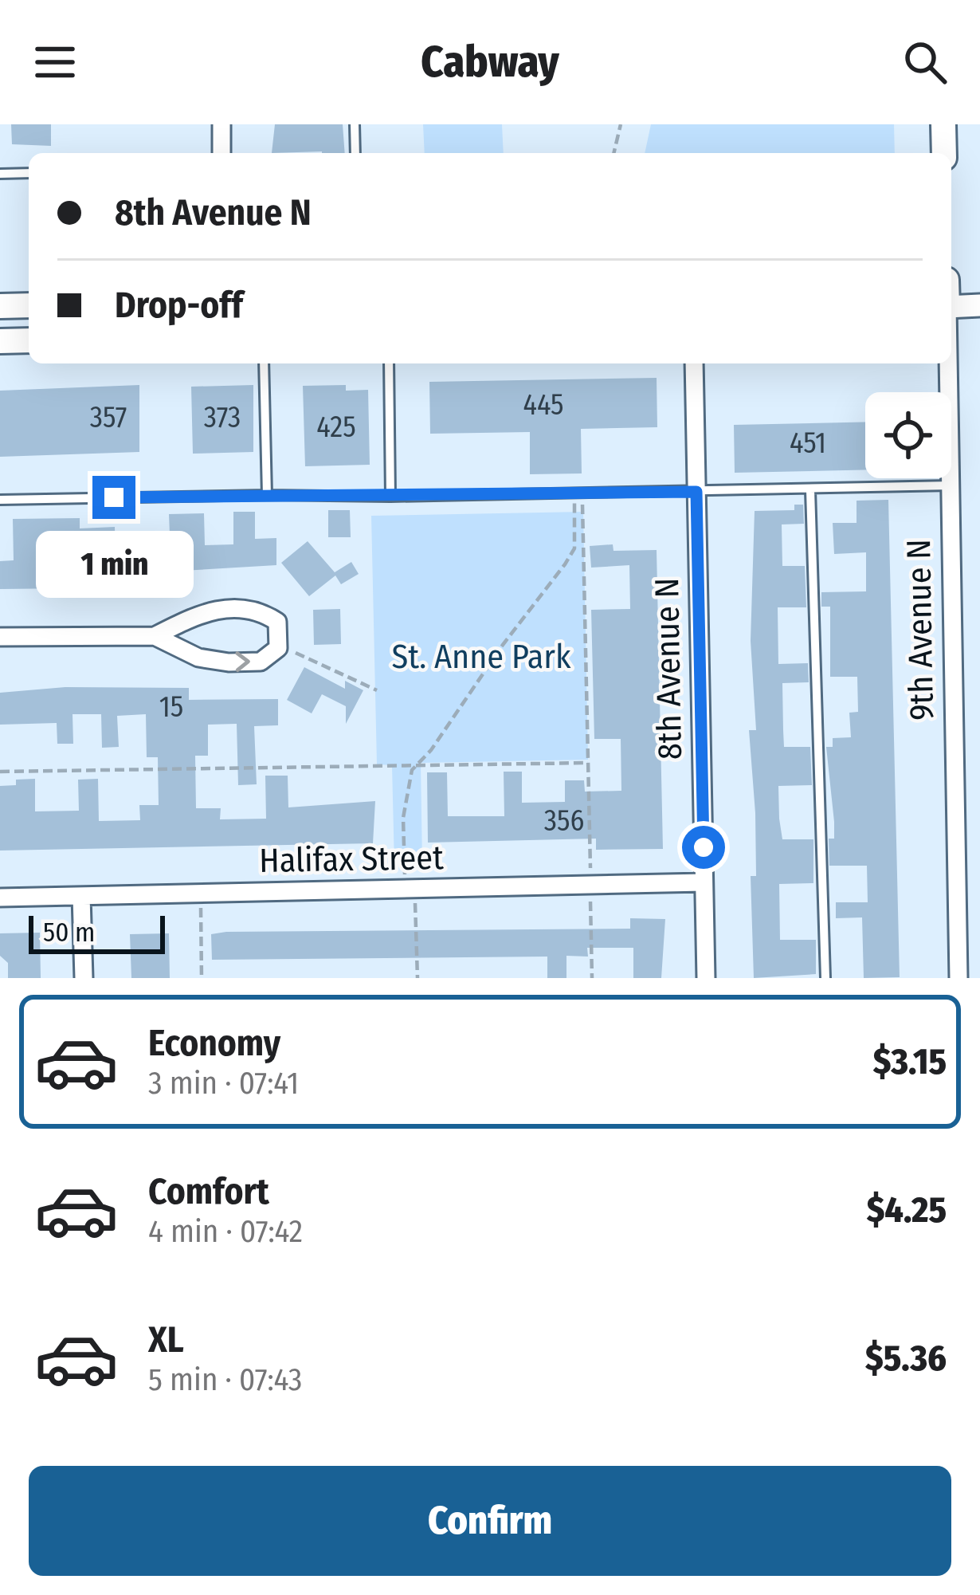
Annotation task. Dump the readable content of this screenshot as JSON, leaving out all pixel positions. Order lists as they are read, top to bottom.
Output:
{
  "streets": {
    "street": ["9th Avenue N", "8th Avenue N", "Halifax Street"]
  },
  "crossings": [
    ["8th Avenue N", "Halifax Street"]
  ],
  "parks": ["St. Anne Park"],
  "house_numbers": [
    "445",
    "357",
    "373",
    "425",
    "451",
    "15",
    "356"
  ],
  "scale_bar": "50 m",
  "page": {
    "header": "Cabway",
    "banner": ["8th Avenue N", "Drop-off"],
    "bubble": "1 min",
    "scale": "50 m",
    "list": [
      {
        "name": "Economy",
        "note": "3 min · 07:41",
        "value": "$3.15"
      },
      {
        "name": "Comfort",
        "note": "4 min · 07:42",
        "value": "$4.25"
      },
      {
        "name": "XL",
        "note": "5 min · 07:43",
        "value": "$5.36"
      }
    ],
    "buttons": "Confirm"
  }
}
